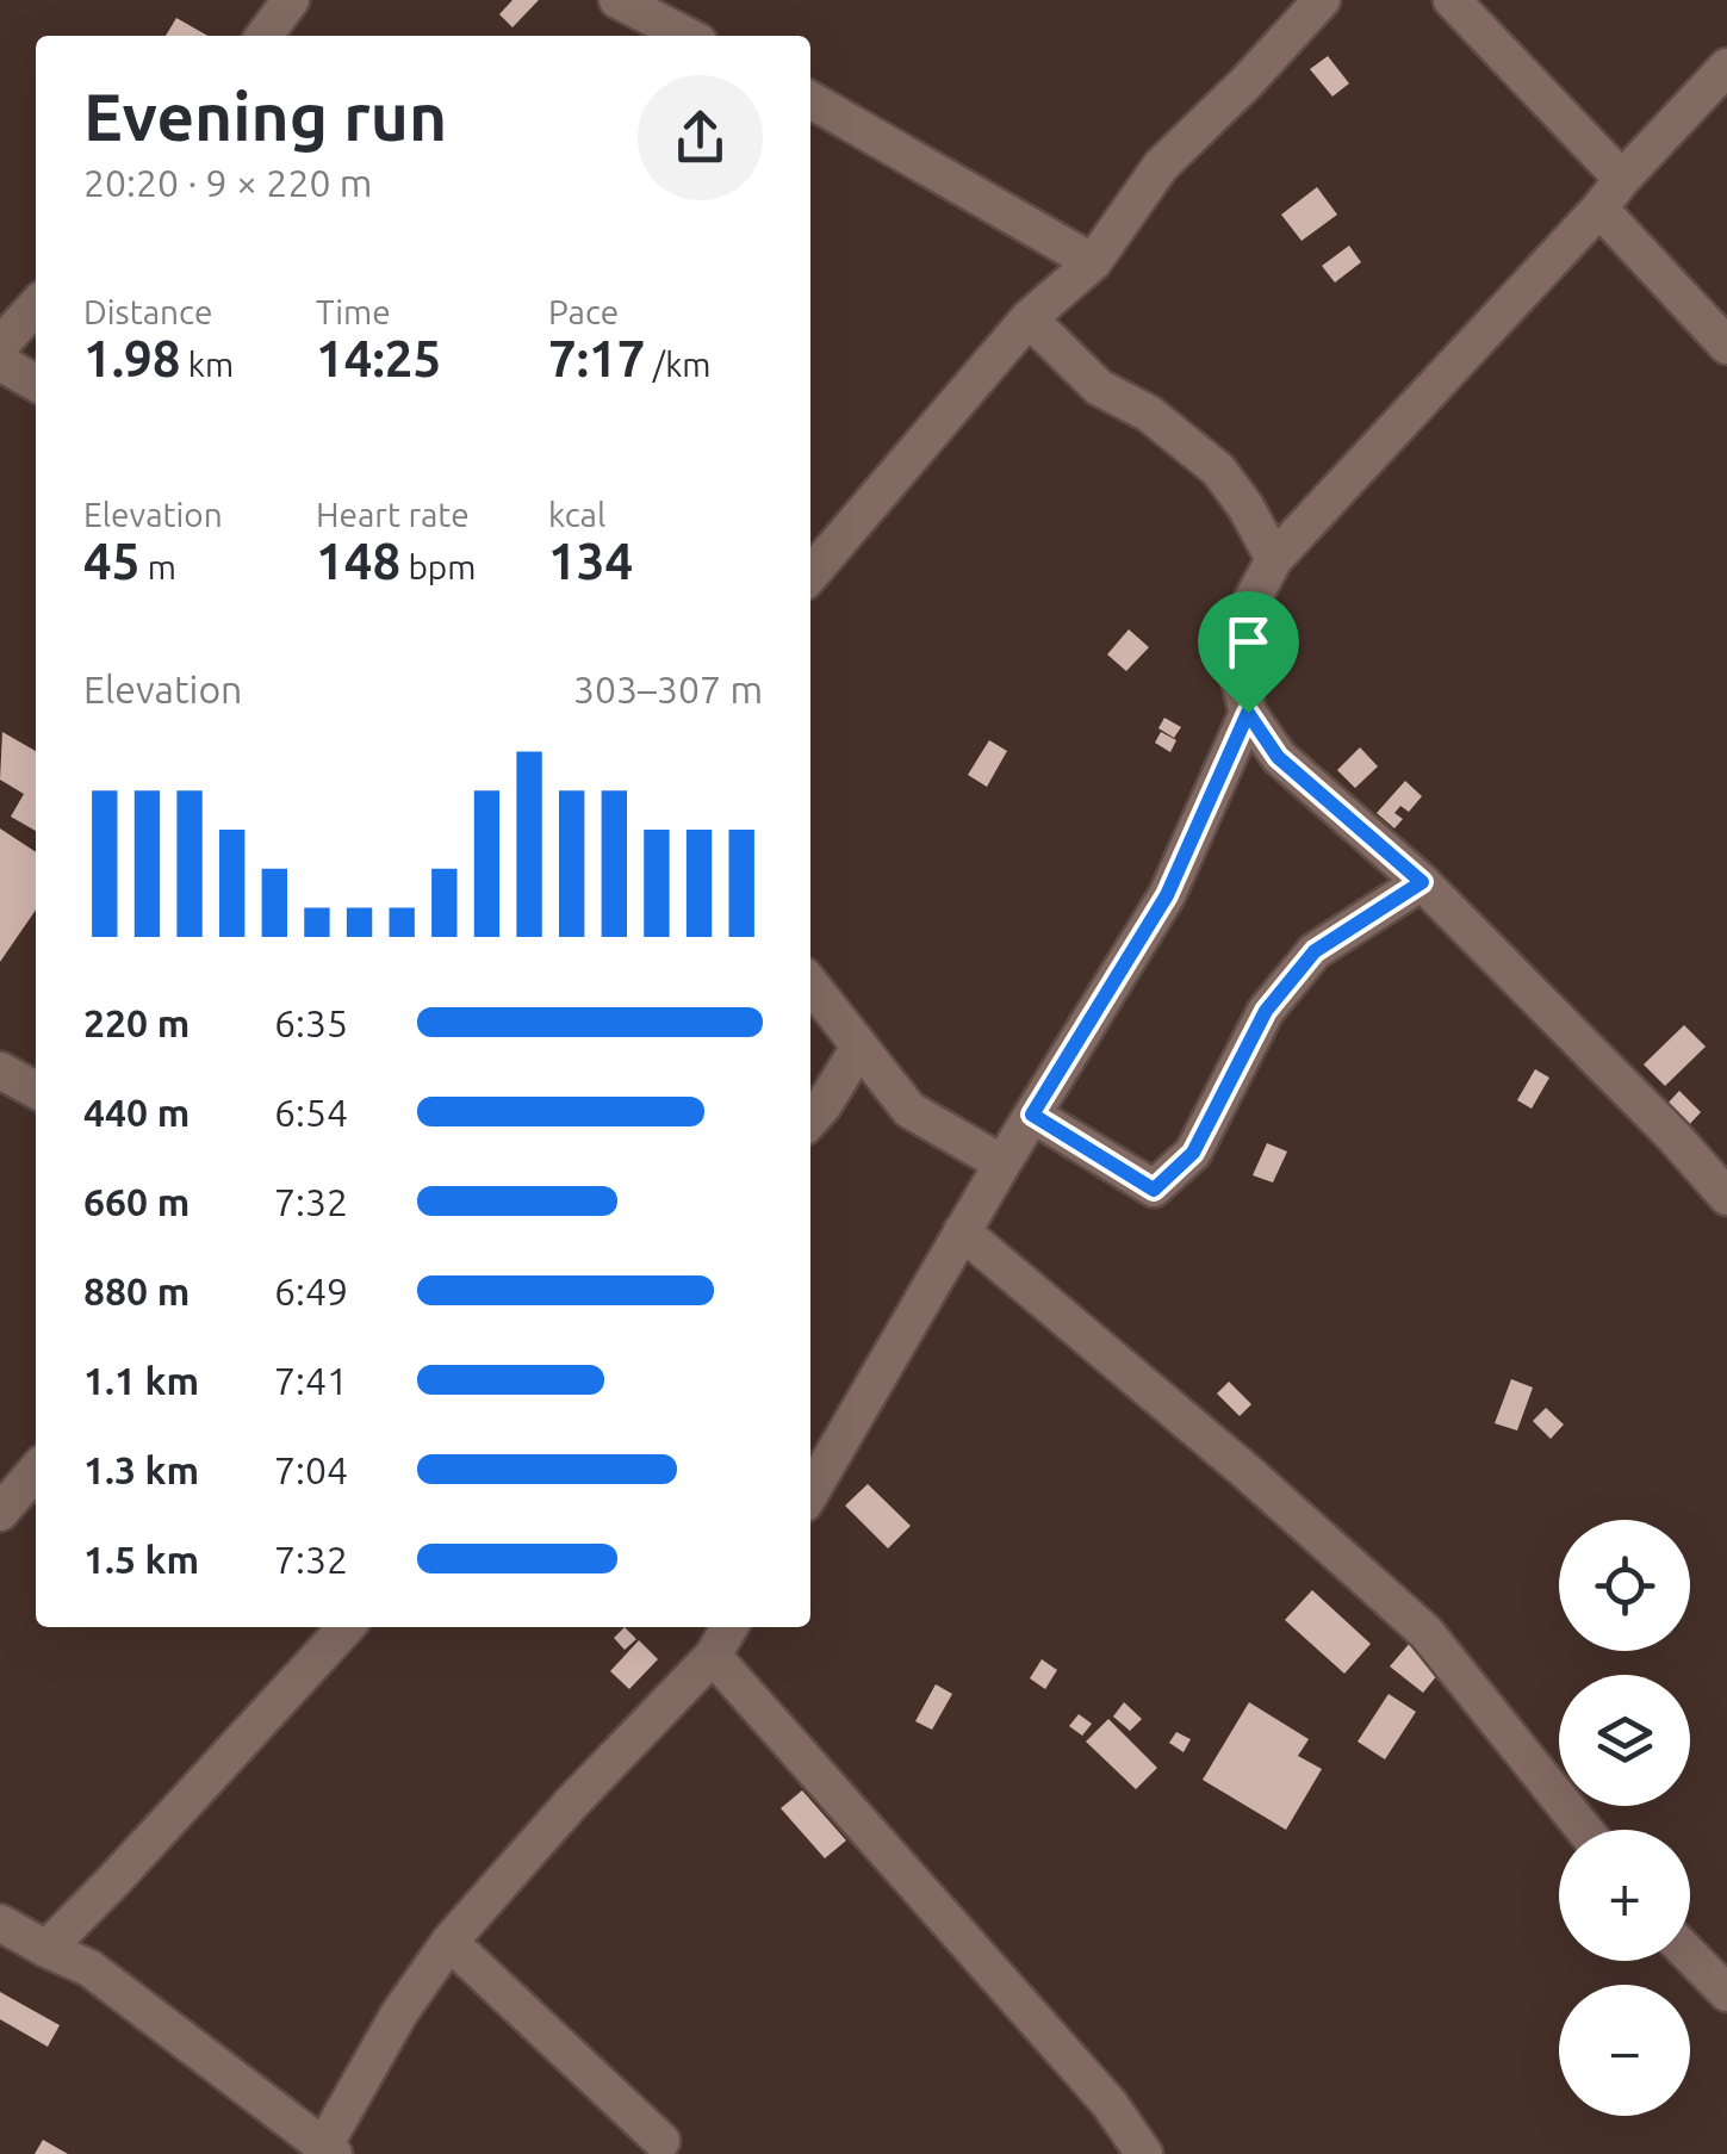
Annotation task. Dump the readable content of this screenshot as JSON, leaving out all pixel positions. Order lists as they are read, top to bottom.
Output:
{
  "page": {
    "heading": ["Evening run", "20:20 · 9 × 220 m"],
    "stats": [
      ["Distance", "1.98 km"],
      ["Time", "14:25"],
      ["Pace", "7:17 /km"],
      ["Elevation", "45 m"],
      ["Heart rate", "148 bpm"],
      ["kcal", "134"]
    ],
    "chart": ["Elevation", "303–307 m"],
    "list": [
      {
        "name": "220 m",
        "note": "6:35"
      },
      {
        "name": "440 m",
        "note": "6:54"
      },
      {
        "name": "660 m",
        "note": "7:32"
      },
      {
        "name": "880 m",
        "note": "6:49"
      },
      {
        "name": "1.1 km",
        "note": "7:41"
      },
      {
        "name": "1.3 km",
        "note": "7:04"
      },
      {
        "name": "1.5 km",
        "note": "7:32"
      }
    ],
    "map_buttons": ["+", "−"]
  }
}
